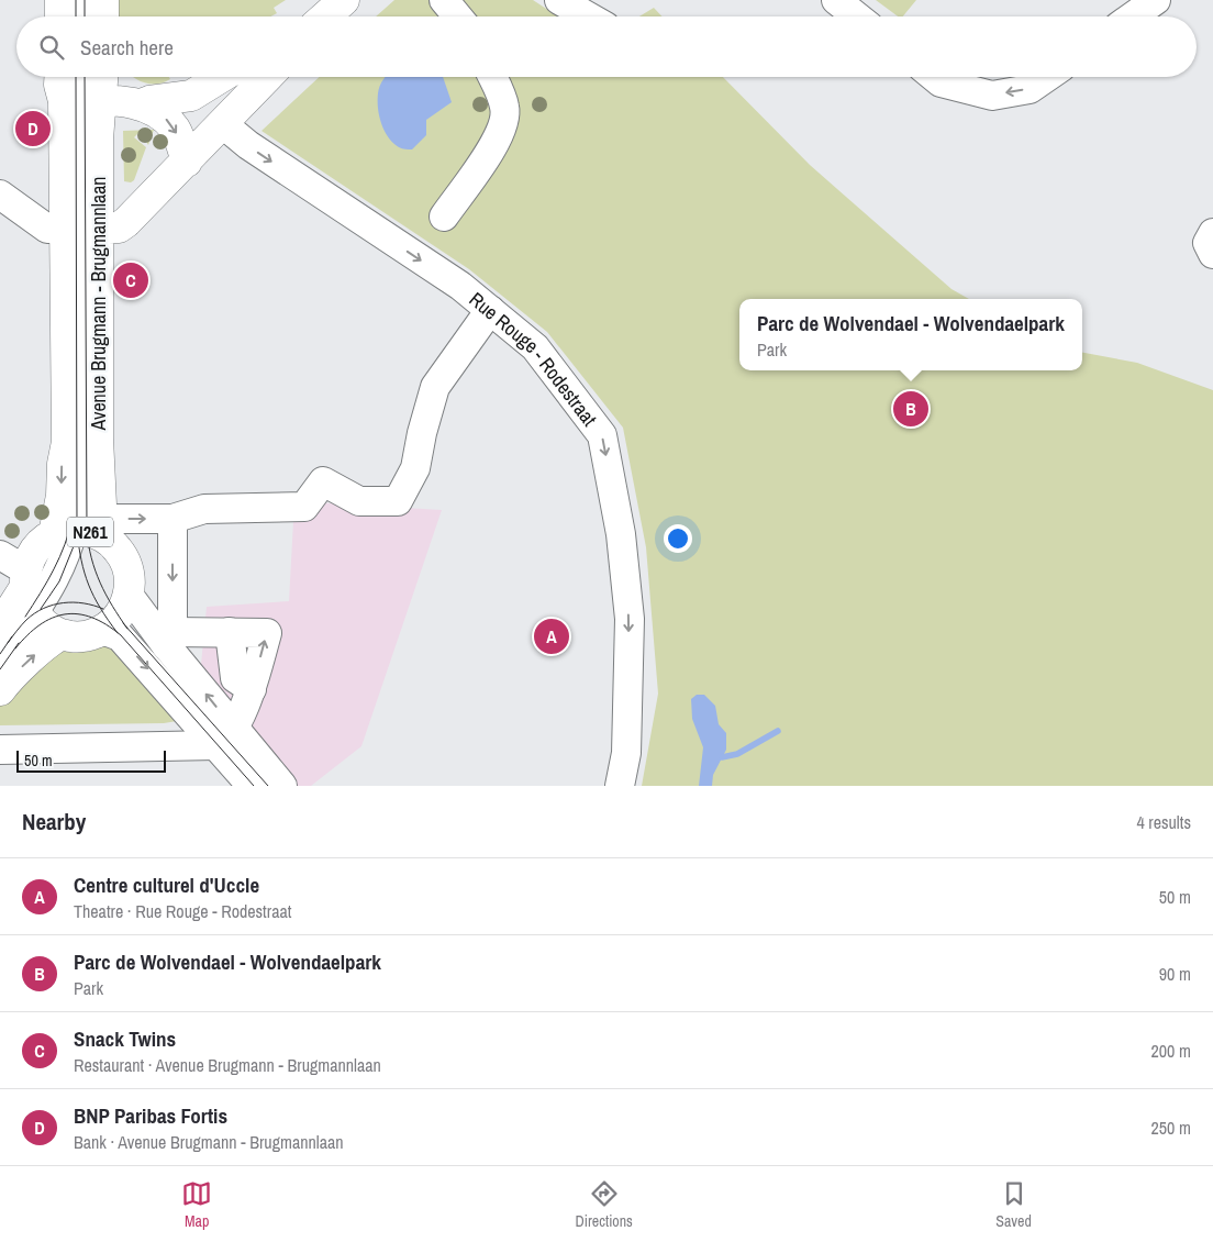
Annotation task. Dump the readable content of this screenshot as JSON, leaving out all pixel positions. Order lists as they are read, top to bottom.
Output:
{
  "streets": {
    "main road": ["Avenue Brugmann - Brugmannlaan", "N261"],
    "street": ["Rue Rouge - Rodestraat"]
  },
  "crossings": [
    ["Avenue Brugmann - Brugmannlaan", "N261"]
  ],
  "one_way": ["Rue Rouge - Rodestraat"],
  "scale_bar": "50 m",
  "page": {
    "search": "Search here",
    "pins": [
      "D",
      "C",
      "B",
      "A"
    ],
    "popup": ["Parc de Wolvendael - Wolvendaelpark", "Park"],
    "scale": "50 m",
    "heading": ["Nearby", "4 results"],
    "list": [
      {
        "mark": "A",
        "name": "Centre culturel d'Uccle",
        "note": "Theatre · Rue Rouge - Rodestraat",
        "value": "50 m"
      },
      {
        "mark": "B",
        "name": "Parc de Wolvendael - Wolvendaelpark",
        "note": "Park",
        "value": "90 m"
      },
      {
        "mark": "C",
        "name": "Snack Twins",
        "note": "Restaurant · Avenue Brugmann - Brugmannlaan",
        "value": "200 m"
      },
      {
        "mark": "D",
        "name": "BNP Paribas Fortis",
        "note": "Bank · Avenue Brugmann - Brugmannlaan",
        "value": "250 m"
      }
    ],
    "nav": ["Map", "Directions", "Saved"]
  }
}
